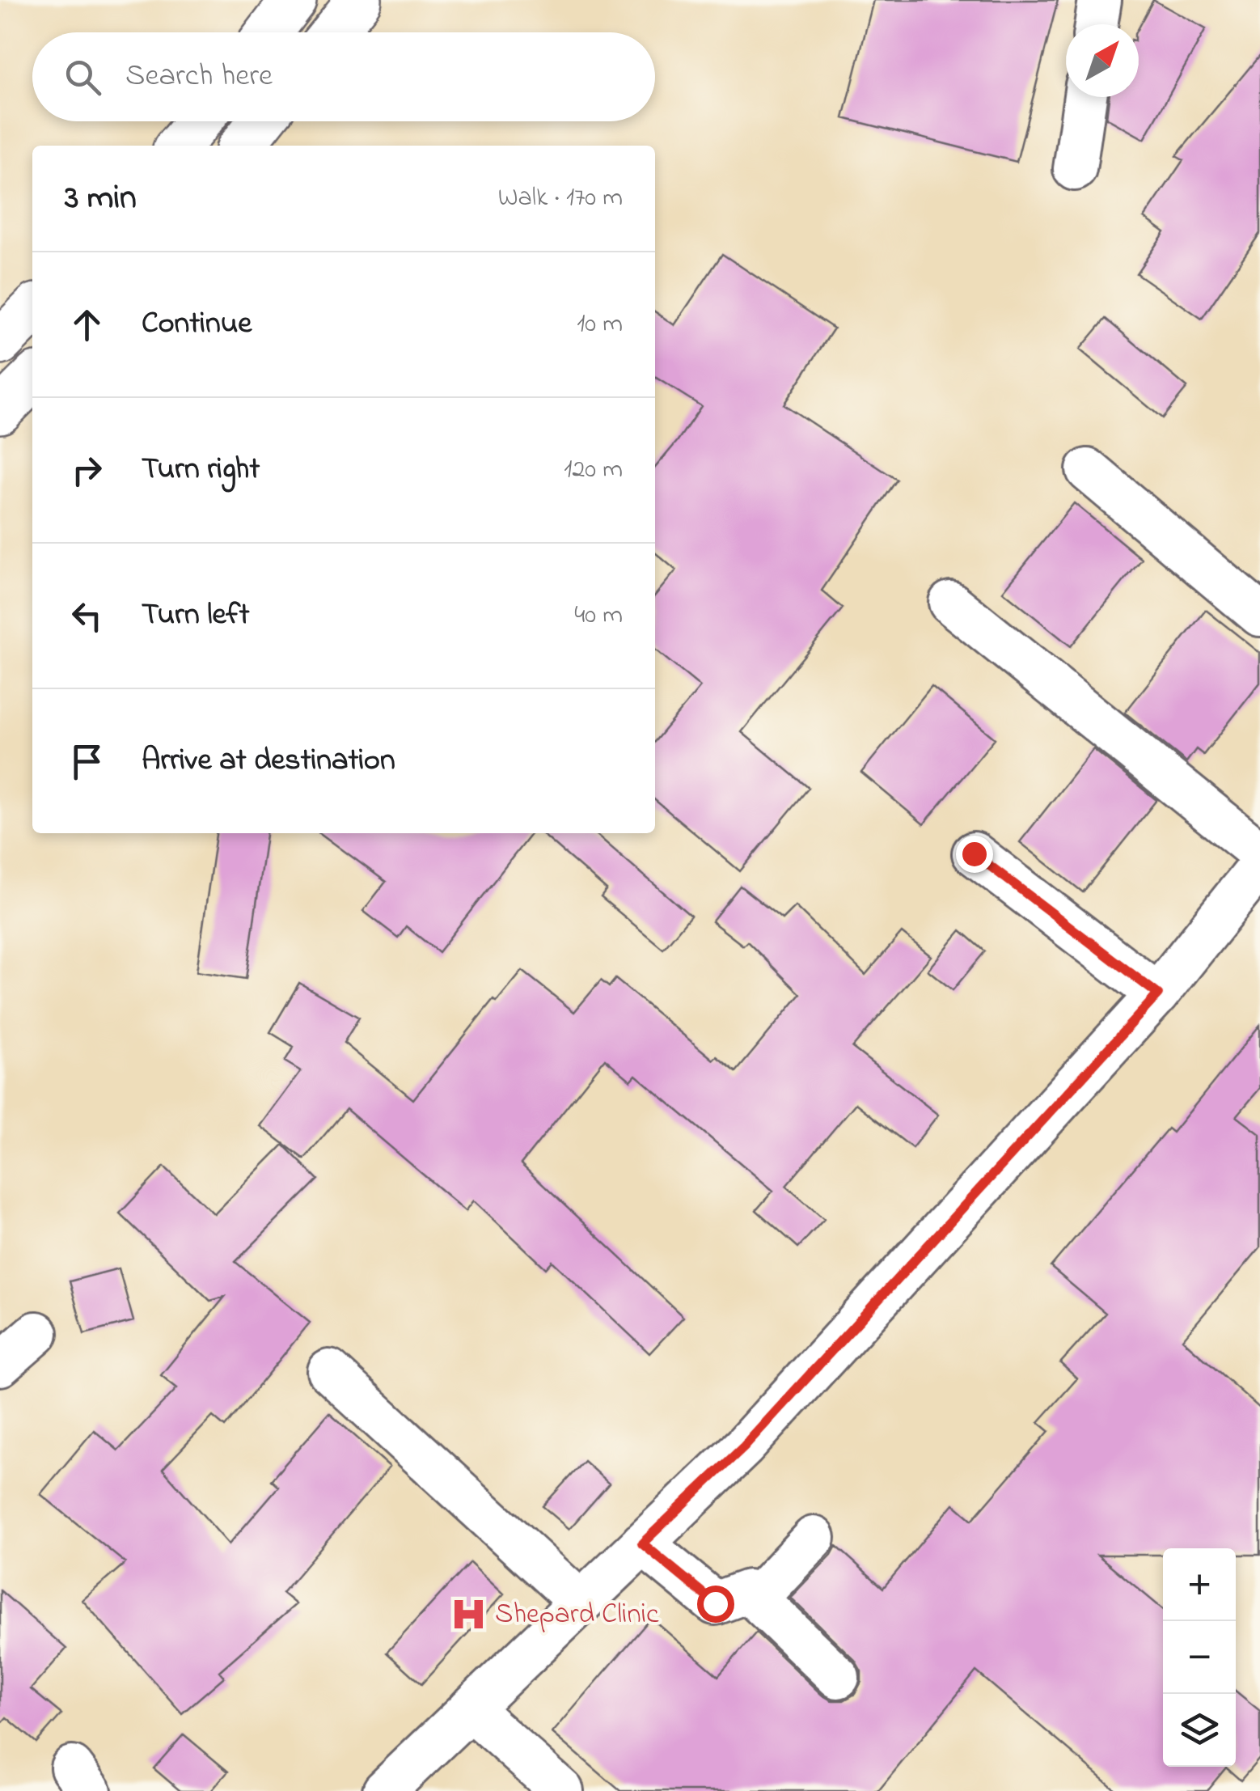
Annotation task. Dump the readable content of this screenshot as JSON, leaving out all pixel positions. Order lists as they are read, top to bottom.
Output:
{
  "places": {
    "hospital": ["Shepard Clinic"]
  },
  "north": "top right",
  "page": {
    "search": "Search here",
    "heading": ["3 min", "Walk · 170 m"],
    "list": [
      ["Continue", "10 m"],
      ["Turn right", "120 m"],
      ["Turn left", "40 m"],
      "Arrive at destination"
    ],
    "map_buttons": ["+", "−"]
  }
}
